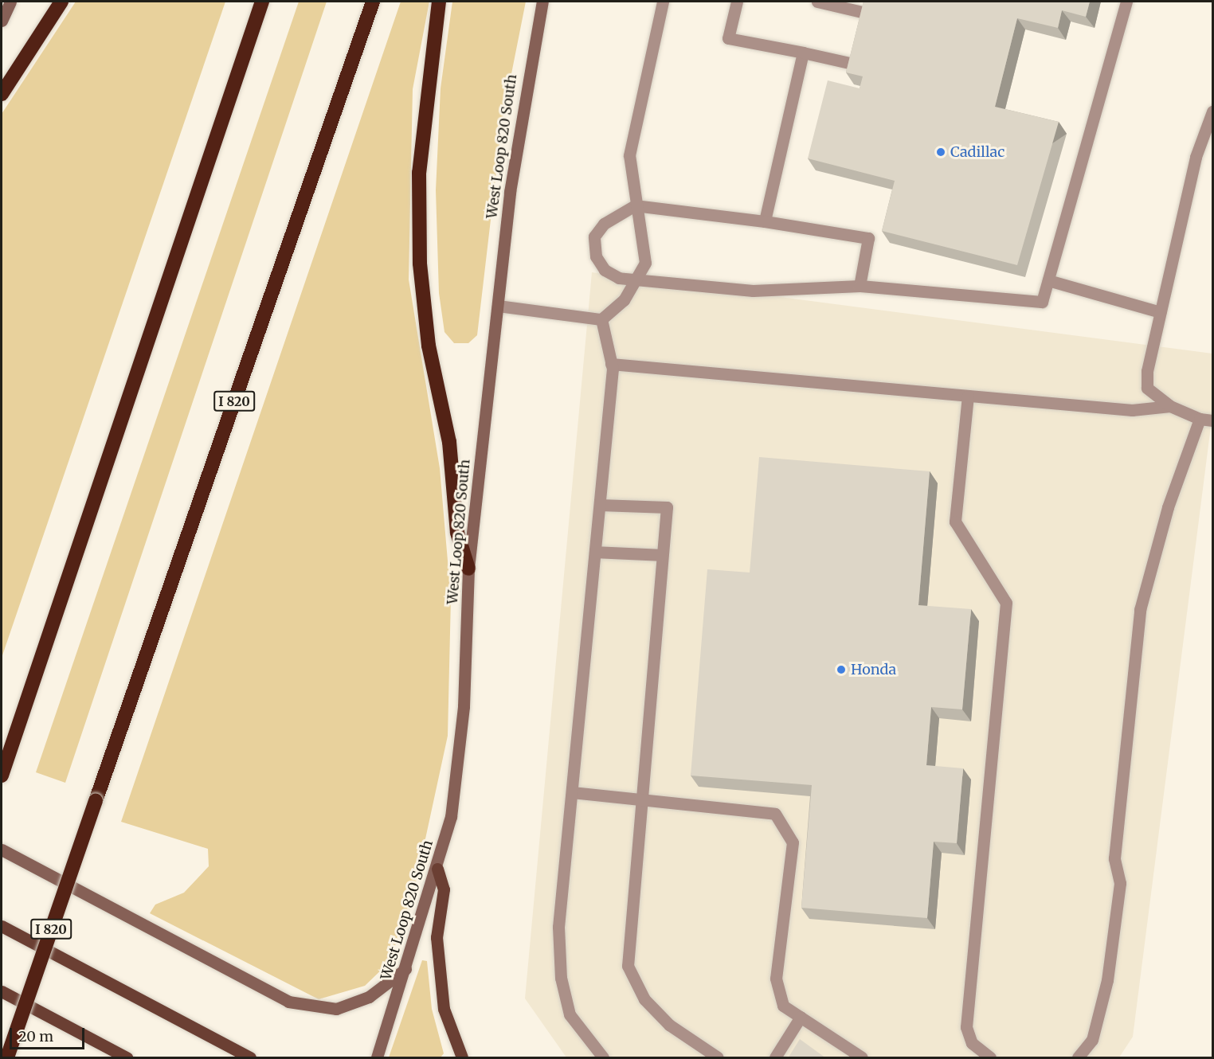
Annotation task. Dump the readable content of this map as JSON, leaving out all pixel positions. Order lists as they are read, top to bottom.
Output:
{
  "streets": {
    "highway": ["I 820"],
    "main road": ["West Loop 820 South"]
  },
  "places": ["Cadillac", "Honda"],
  "scale_bar": "20 m"
}
